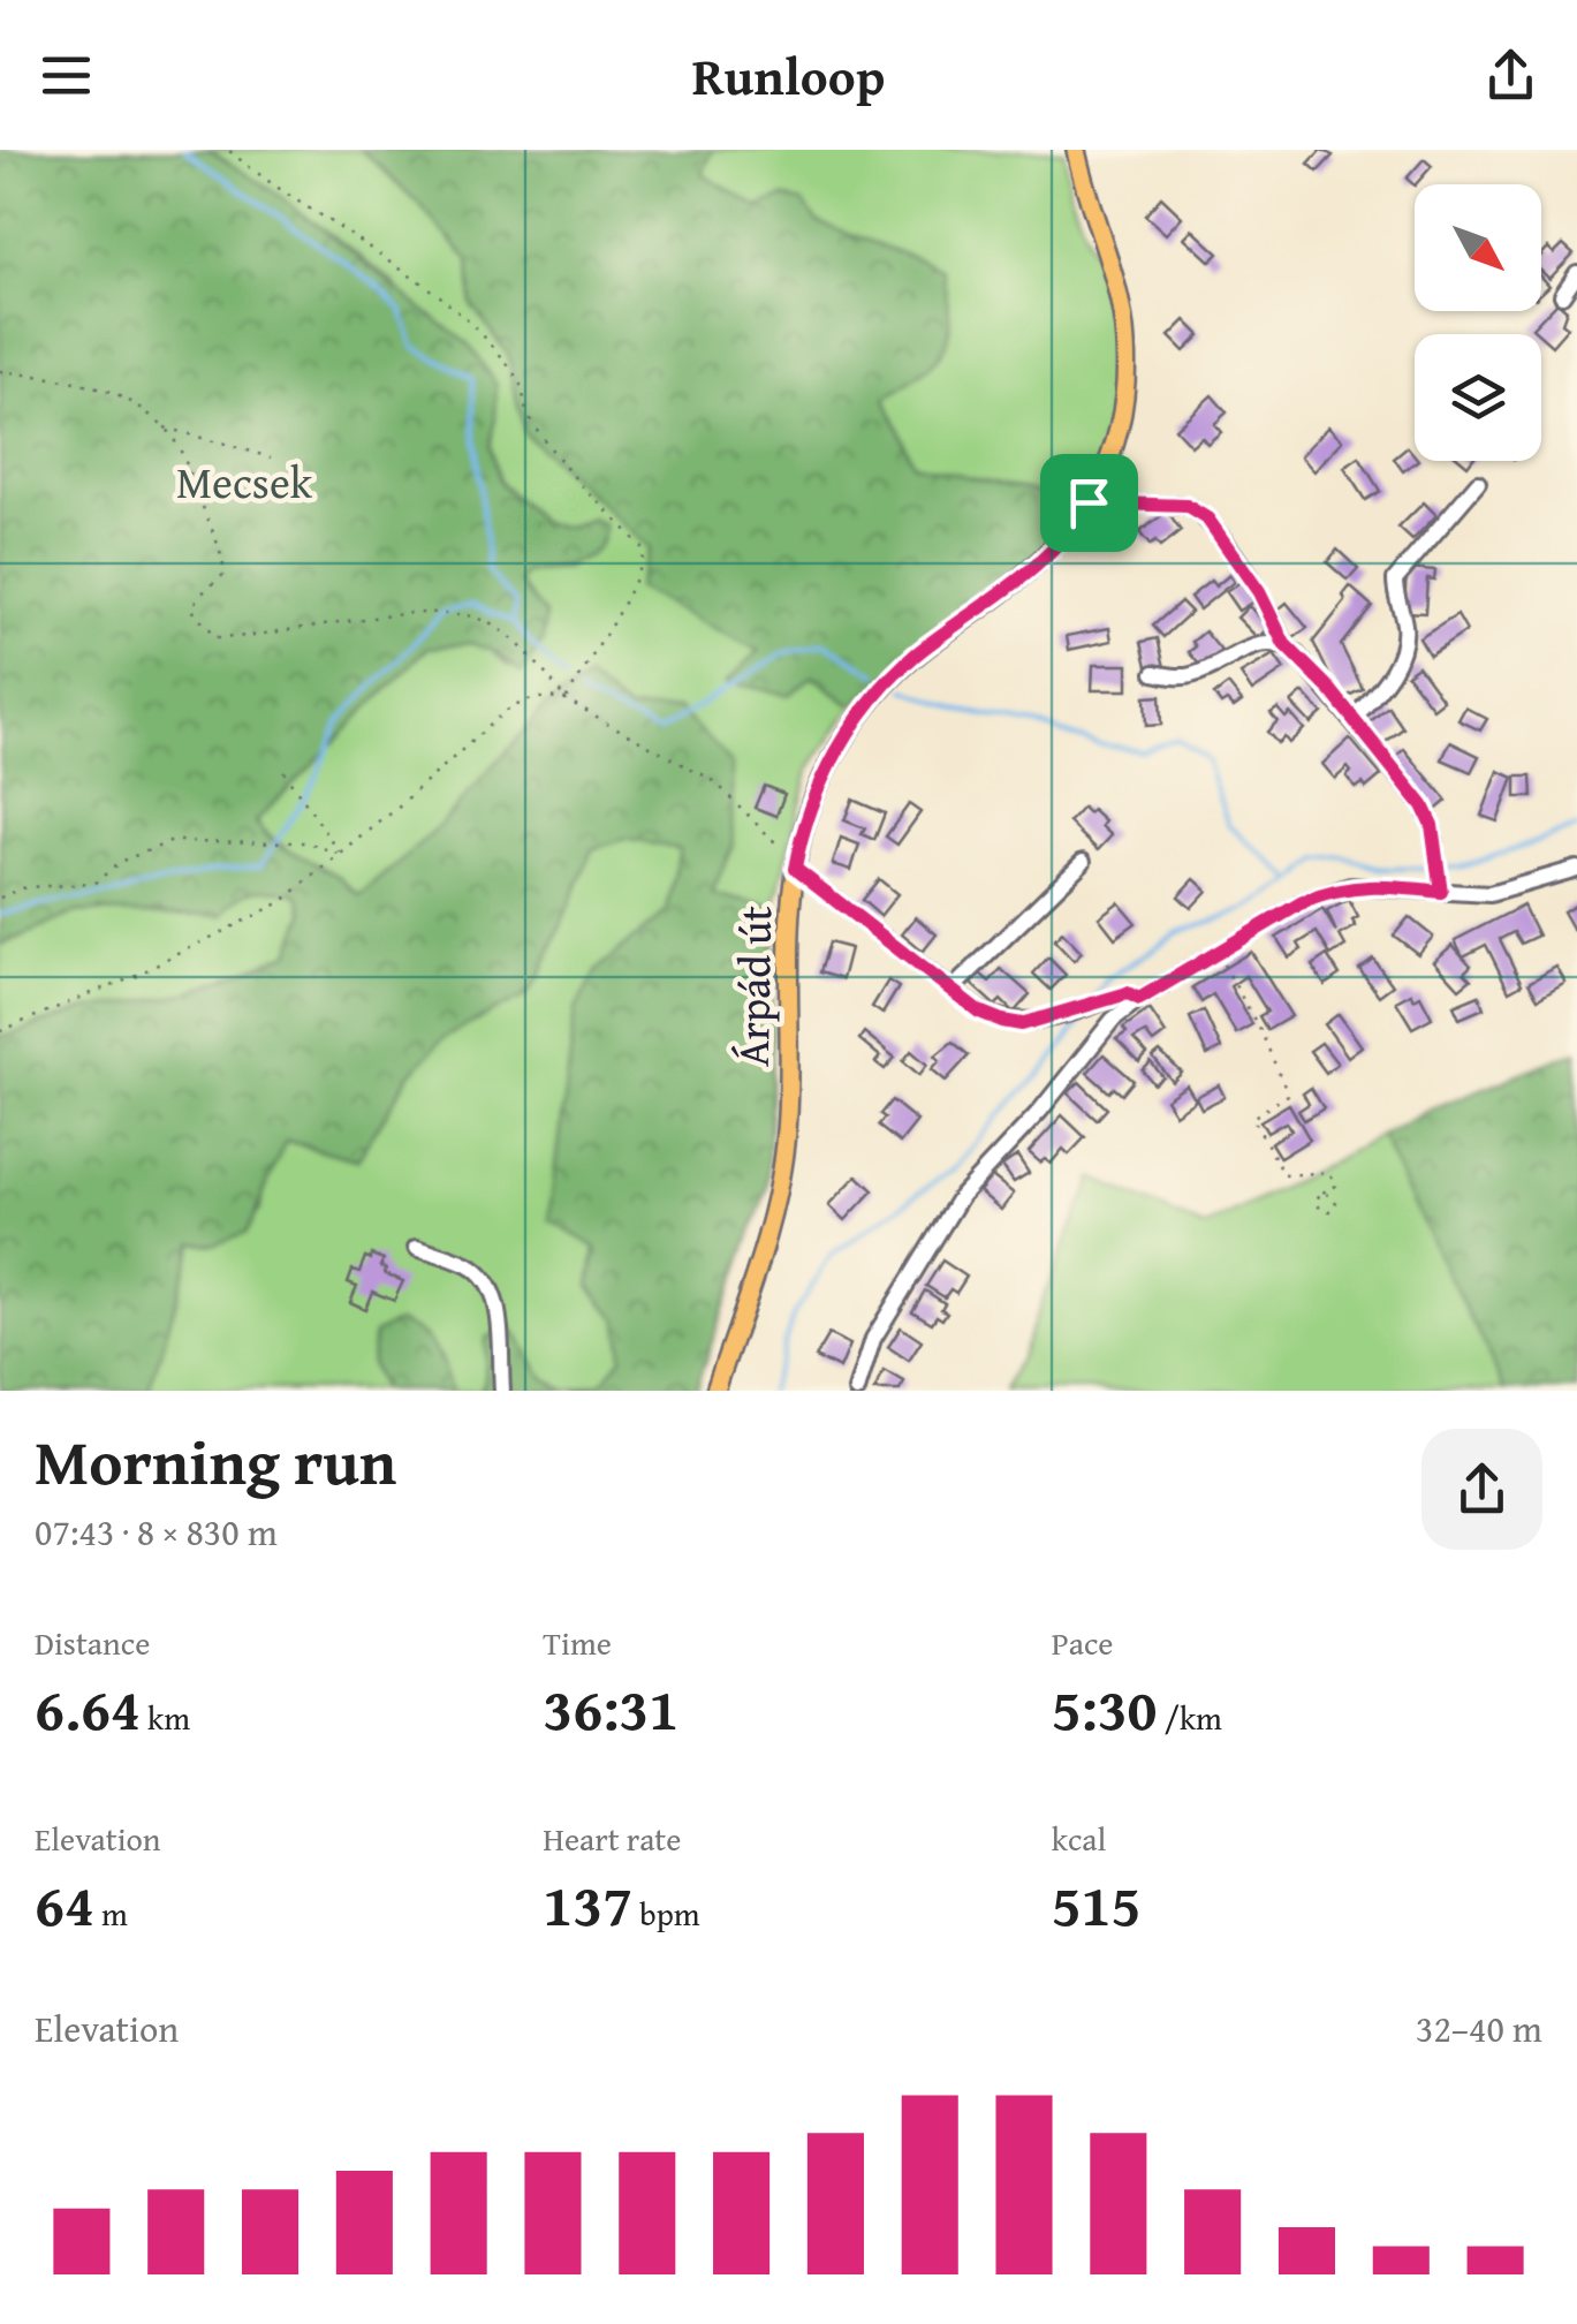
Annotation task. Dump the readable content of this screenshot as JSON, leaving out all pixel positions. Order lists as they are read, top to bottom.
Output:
{
  "streets": {
    "main road": ["Árpád út"]
  },
  "parks": ["Mecsek"],
  "north": "bottom right",
  "page": {
    "header": "Runloop",
    "heading": ["Morning run", "07:43 · 8 × 830 m"],
    "stats": [
      ["Distance", "6.64 km"],
      ["Time", "36:31"],
      ["Pace", "5:30 /km"],
      ["Elevation", "64 m"],
      ["Heart rate", "137 bpm"],
      ["kcal", "515"]
    ],
    "chart": ["Elevation", "32–40 m"]
  }
}
